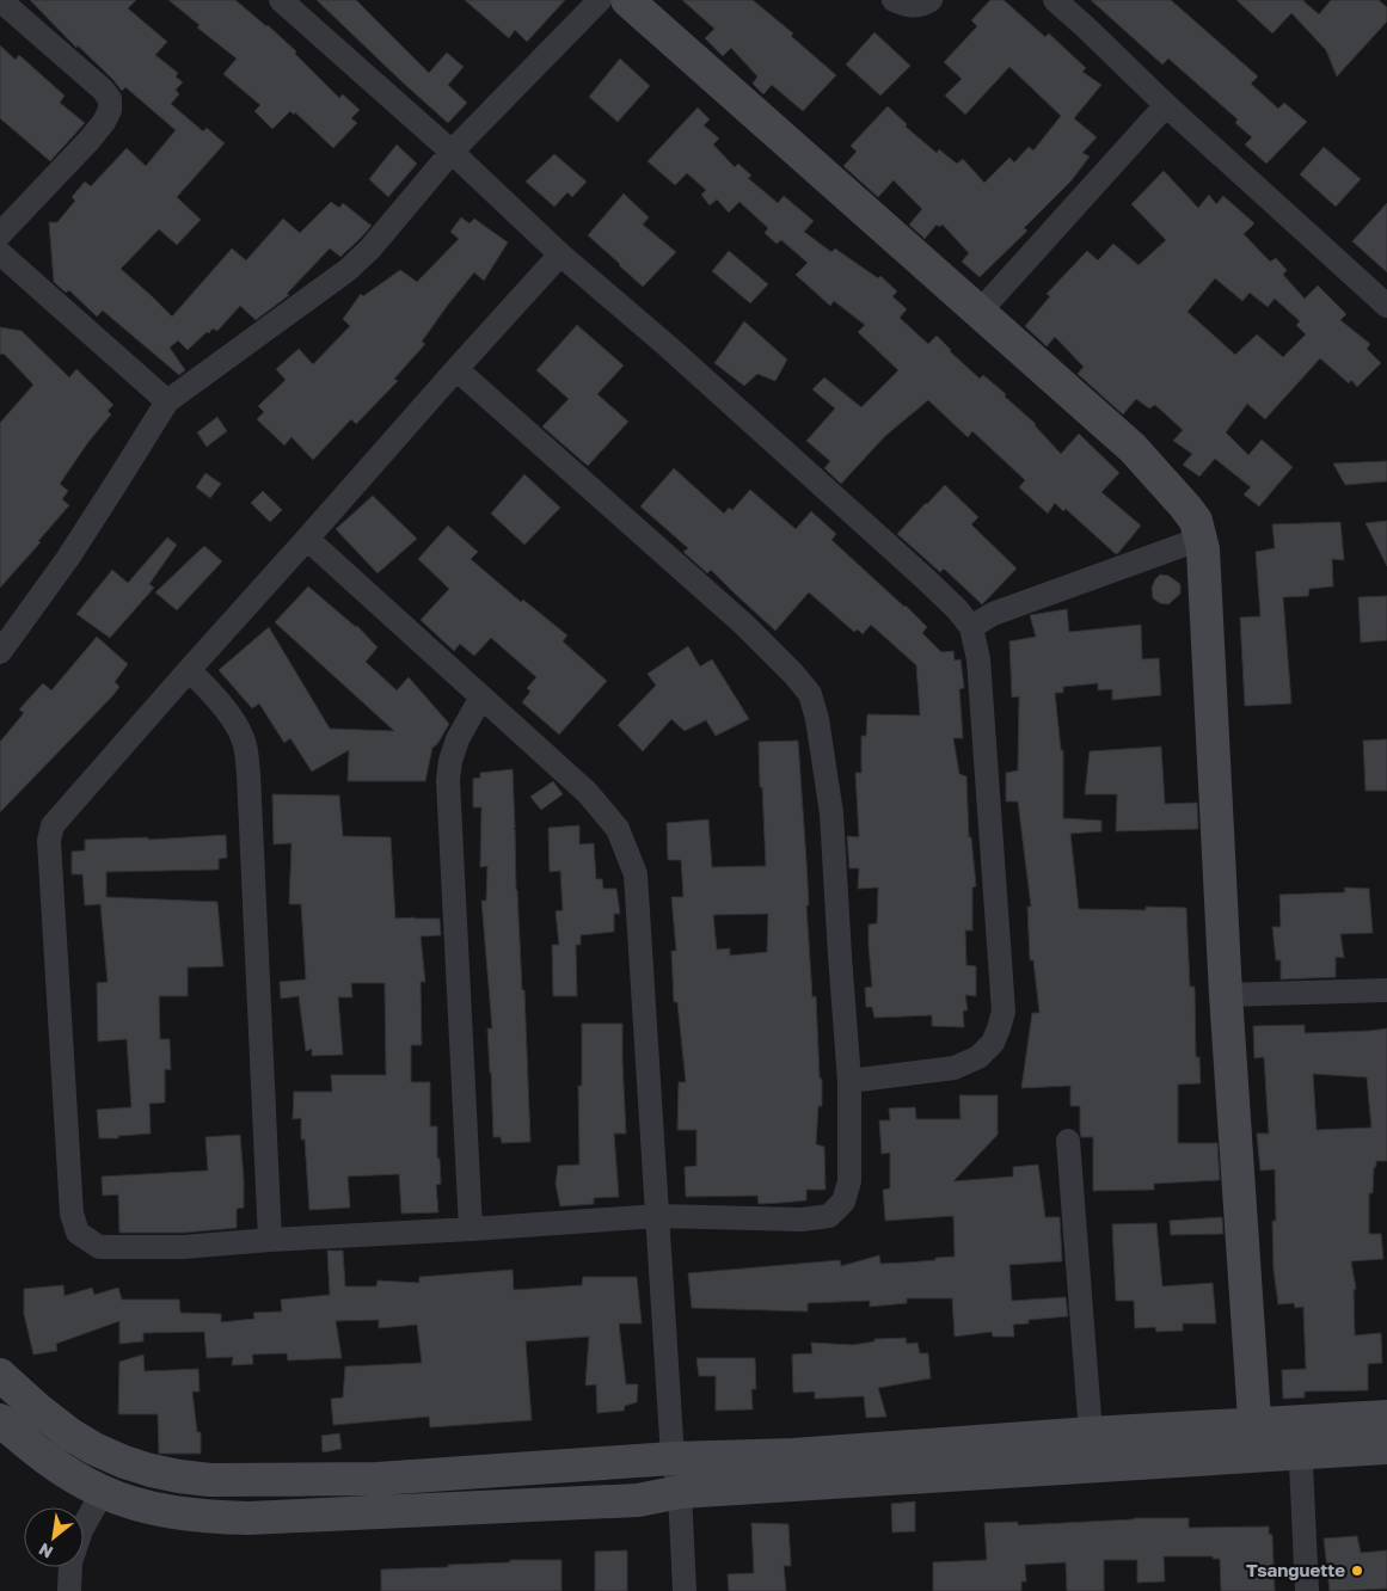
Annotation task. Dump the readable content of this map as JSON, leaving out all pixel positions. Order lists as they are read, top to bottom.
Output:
{
  "places": ["Tsanguette"],
  "north": "bottom left"
}
